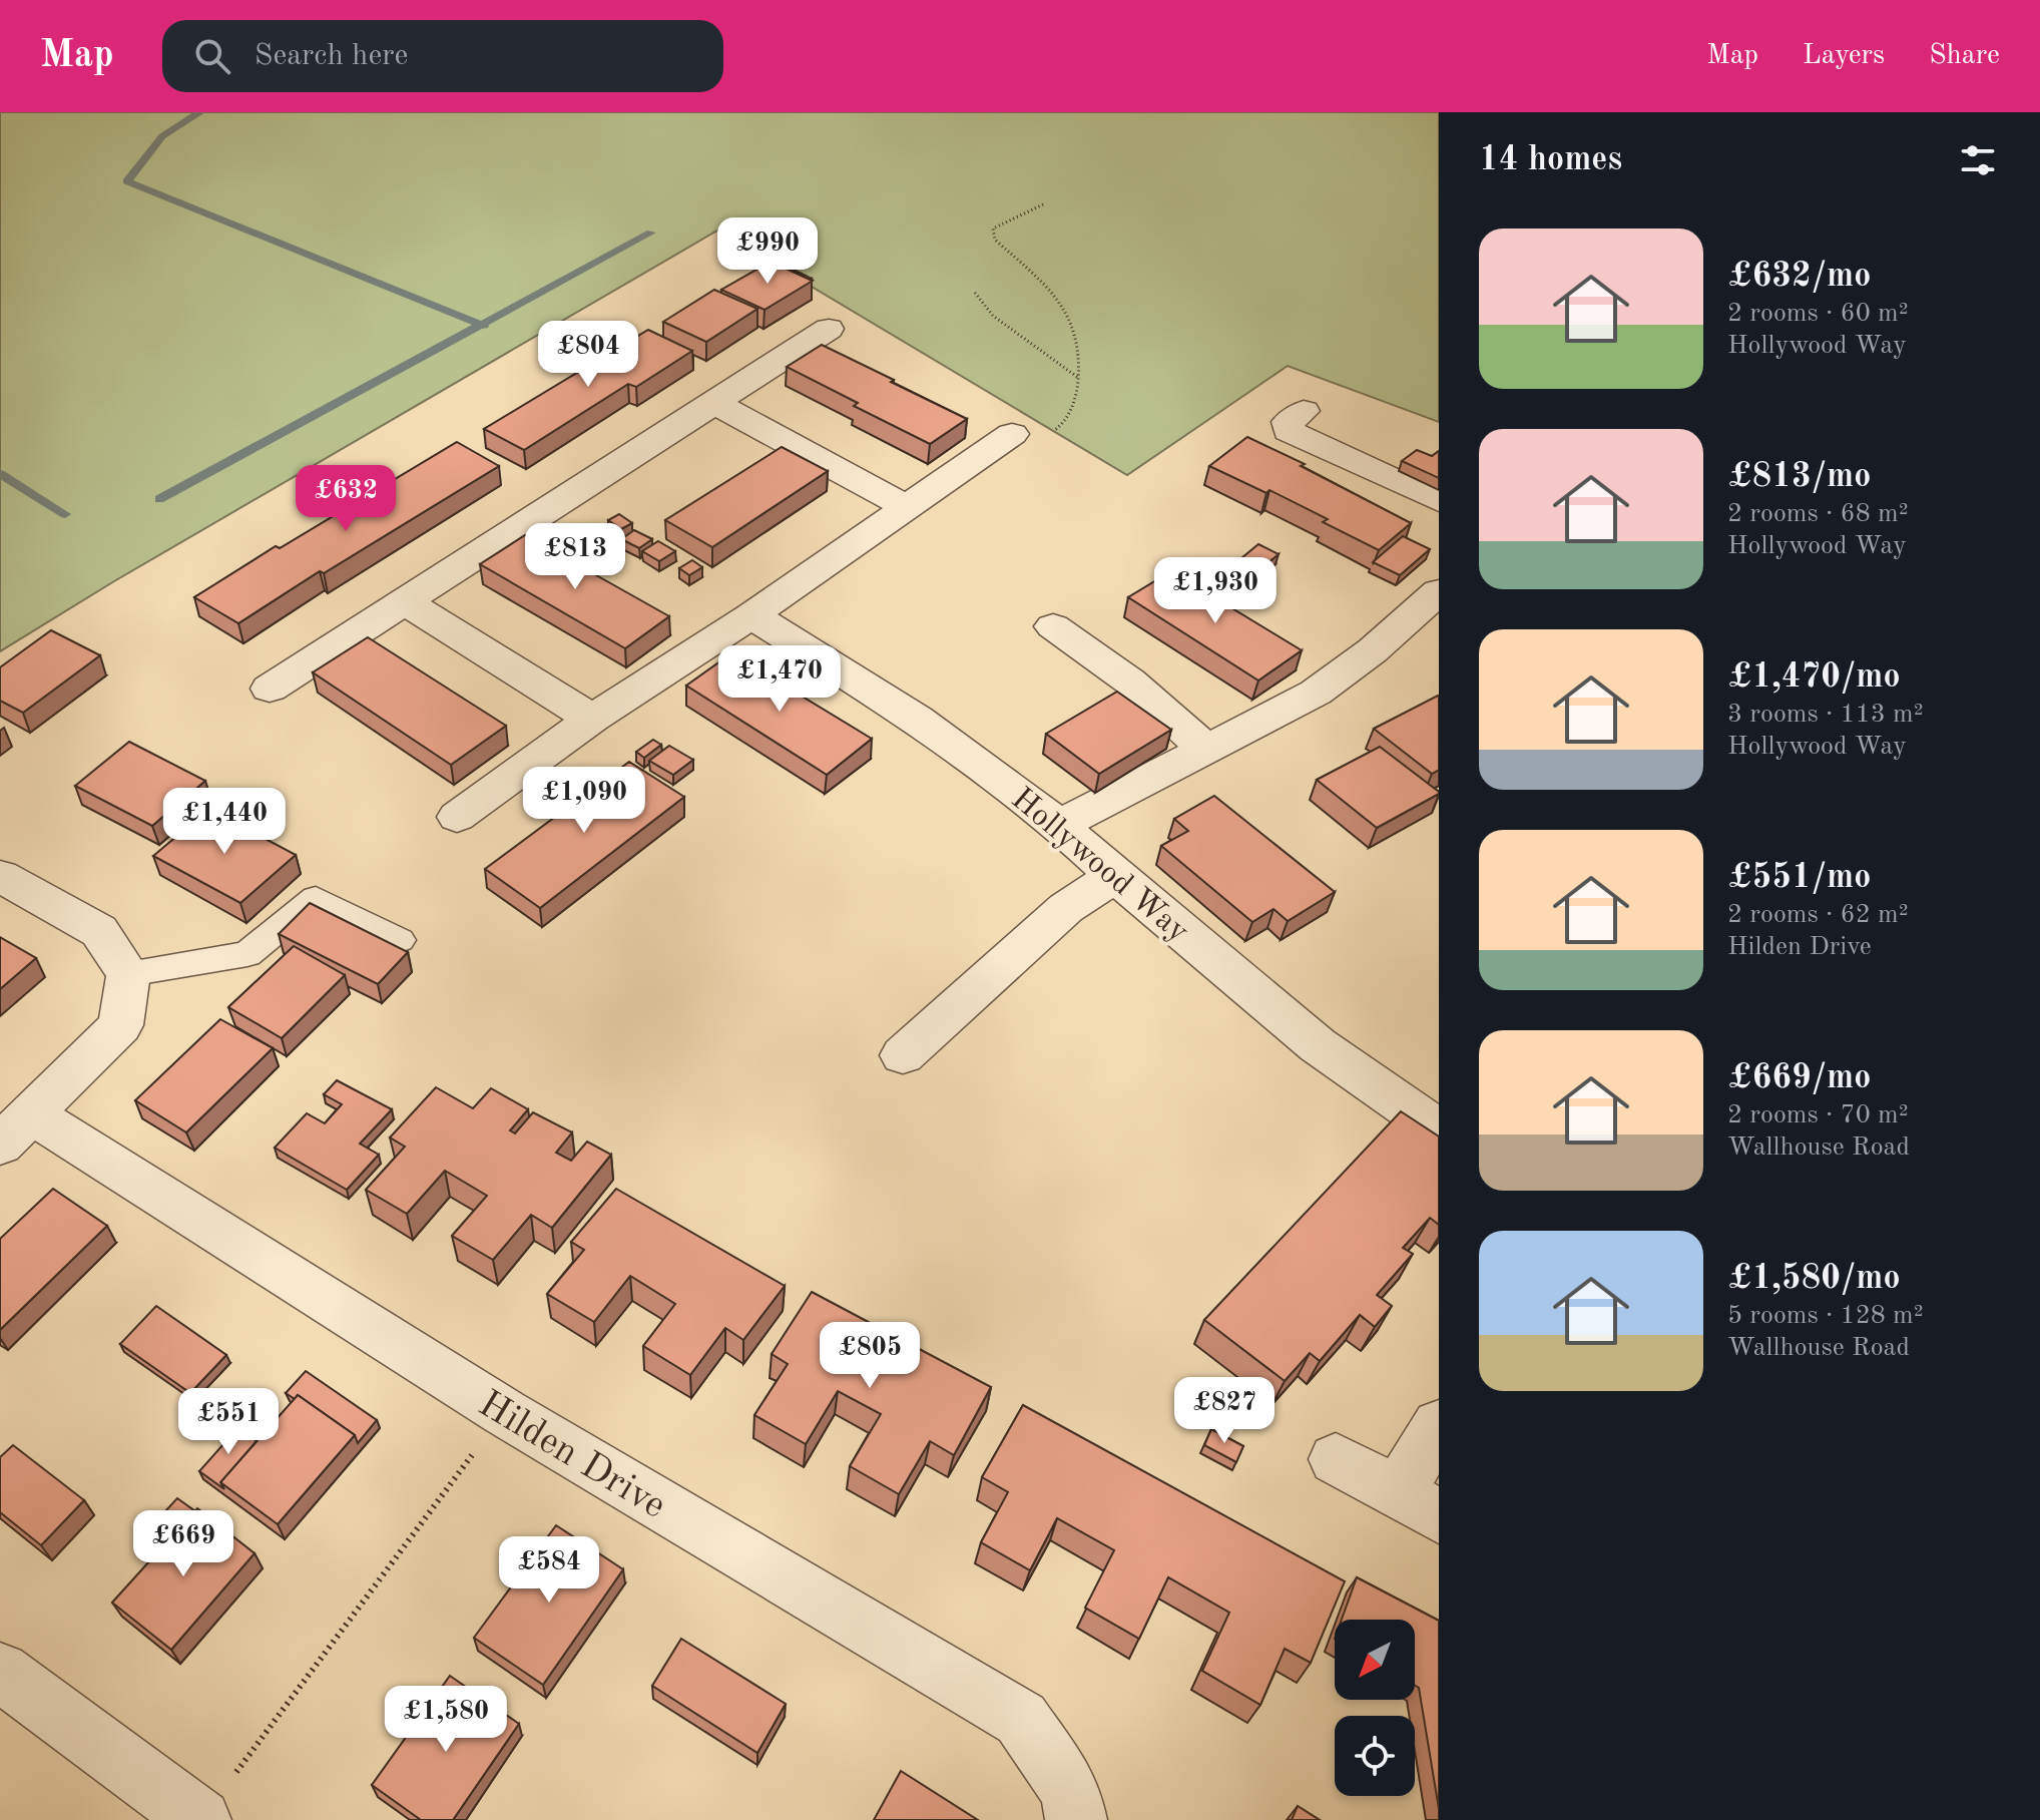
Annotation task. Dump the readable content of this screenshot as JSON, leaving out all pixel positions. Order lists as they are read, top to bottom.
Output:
{
  "streets": {
    "street": ["Hollywood Way", "Hilden Drive"]
  },
  "north": "bottom left",
  "page": {
    "header": "Map",
    "search": "Search here",
    "nav": ["Map", "Layers", "Share"],
    "heading": "14 homes",
    "list": [
      {
        "name": "£632/mo",
        "note": "2 rooms · 60 m² · Hollywood Way"
      },
      {
        "name": "£813/mo",
        "note": "2 rooms · 68 m² · Hollywood Way"
      },
      {
        "name": "£1,470/mo",
        "note": "3 rooms · 113 m² · Hollywood Way"
      },
      {
        "name": "£551/mo",
        "note": "2 rooms · 62 m² · Hilden Drive"
      },
      {
        "name": "£669/mo",
        "note": "2 rooms · 70 m² · Wallhouse Road"
      },
      {
        "name": "£1,580/mo",
        "note": "5 rooms · 128 m² · Wallhouse Road"
      }
    ],
    "price": [
      "£990",
      "£804",
      "£632",
      "£813",
      "£1,930",
      "£1,470",
      "£1,090",
      "£1,440",
      "£805",
      "£827",
      "£551",
      "£669",
      "£584",
      "£1,580"
    ]
  }
}
